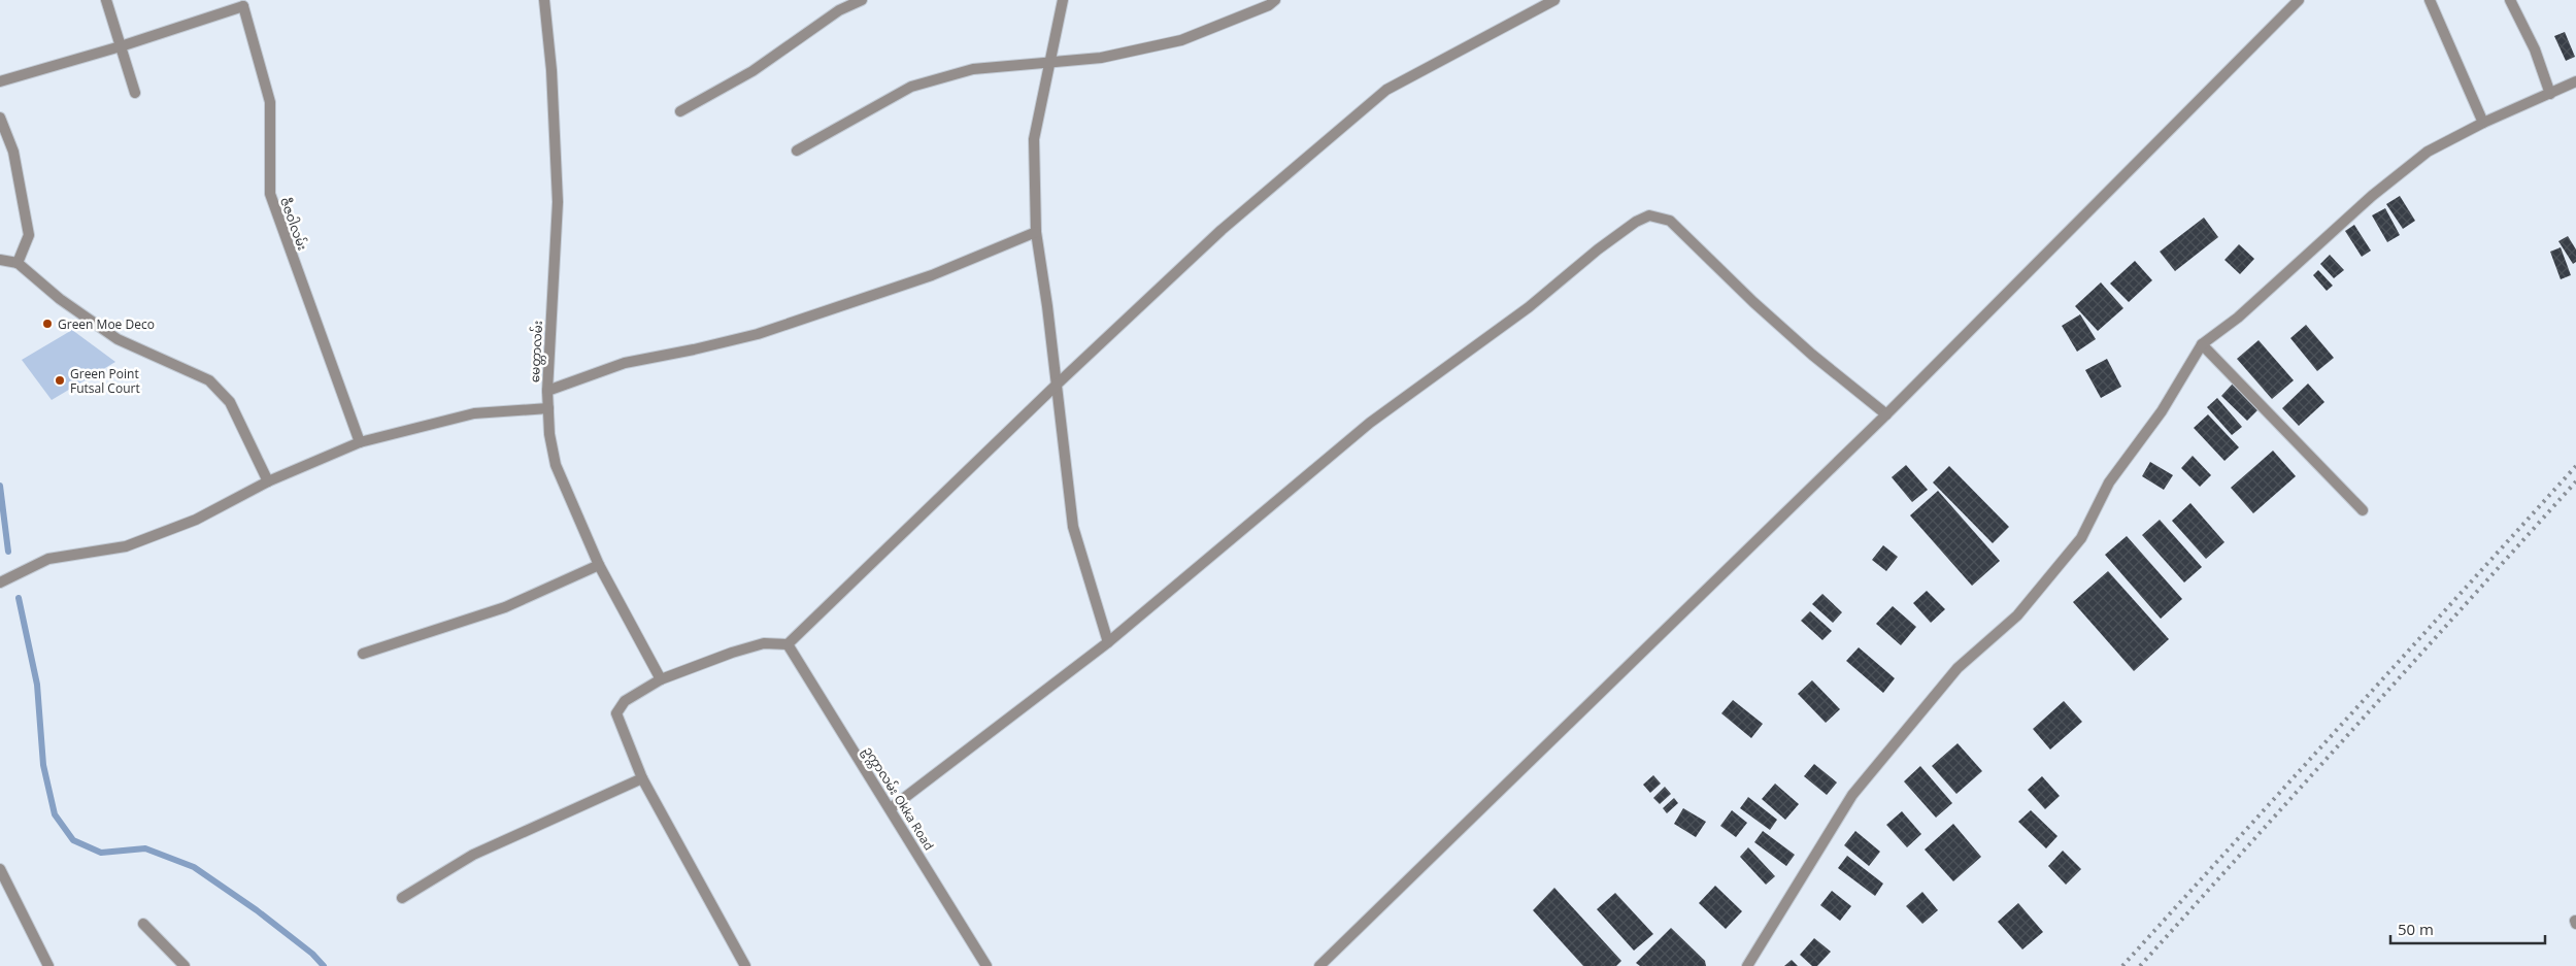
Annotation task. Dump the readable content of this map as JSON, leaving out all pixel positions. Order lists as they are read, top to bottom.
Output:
{
  "streets": {
    "street": ["ဇီဇဝါလမ်း", "မေတ္တာလမ်း", "ဥက္ကာလမ်း Okka Road"]
  },
  "places": ["Green Moe Deco", "Green Point Futsal Court"],
  "scale_bar": "50 m"
}
